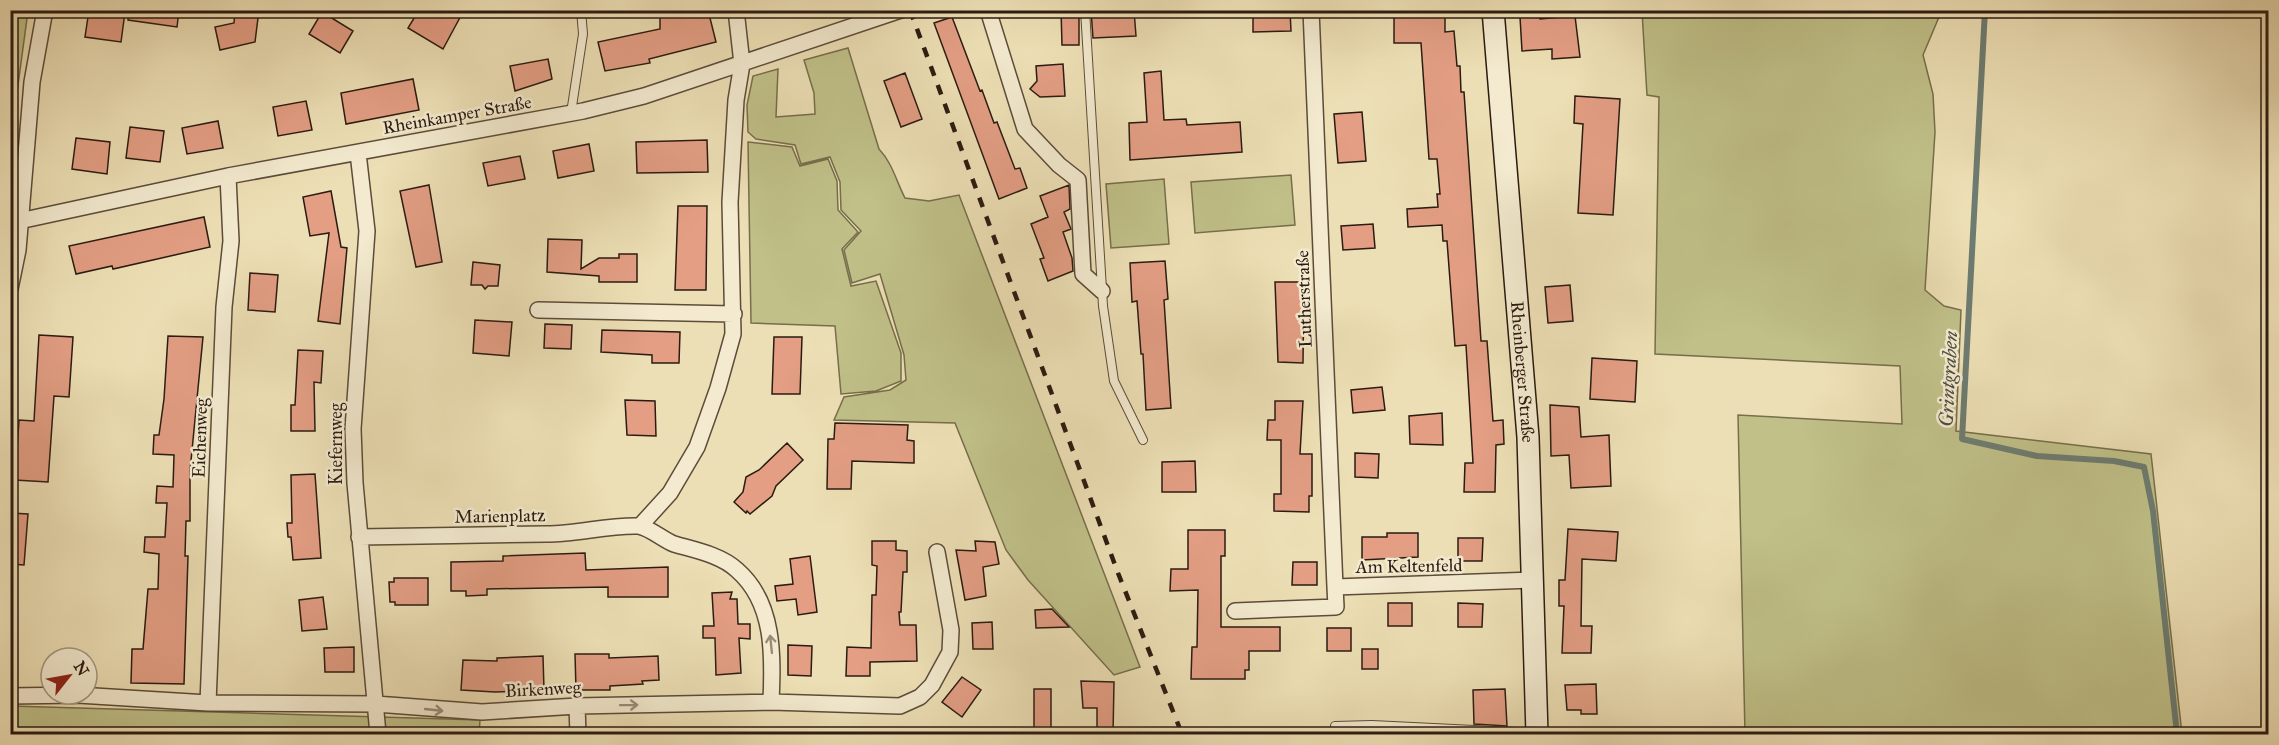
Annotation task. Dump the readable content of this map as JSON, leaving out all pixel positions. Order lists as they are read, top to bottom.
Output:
{
  "streets": {
    "main road": ["Rheinberger Straße"],
    "street": [
      "Rheinkamper Straße",
      "Lutherstraße",
      "Eichenweg",
      "Kiefernweg",
      "Marienplatz",
      "Am Keltenfeld",
      "Birkenweg"
    ]
  },
  "crossings": [
    ["Rheinkamper Straße", "Eichenweg"],
    ["Rheinkamper Straße", "Kiefernweg"],
    ["Lutherstraße", "Am Keltenfeld"],
    ["Rheinberger Straße", "Am Keltenfeld"],
    ["Eichenweg", "Birkenweg"],
    ["Kiefernweg", "Marienplatz"],
    ["Kiefernweg", "Birkenweg"]
  ],
  "one_way": ["Birkenweg"],
  "water": ["Grintgraben"],
  "north": "top right"
}
